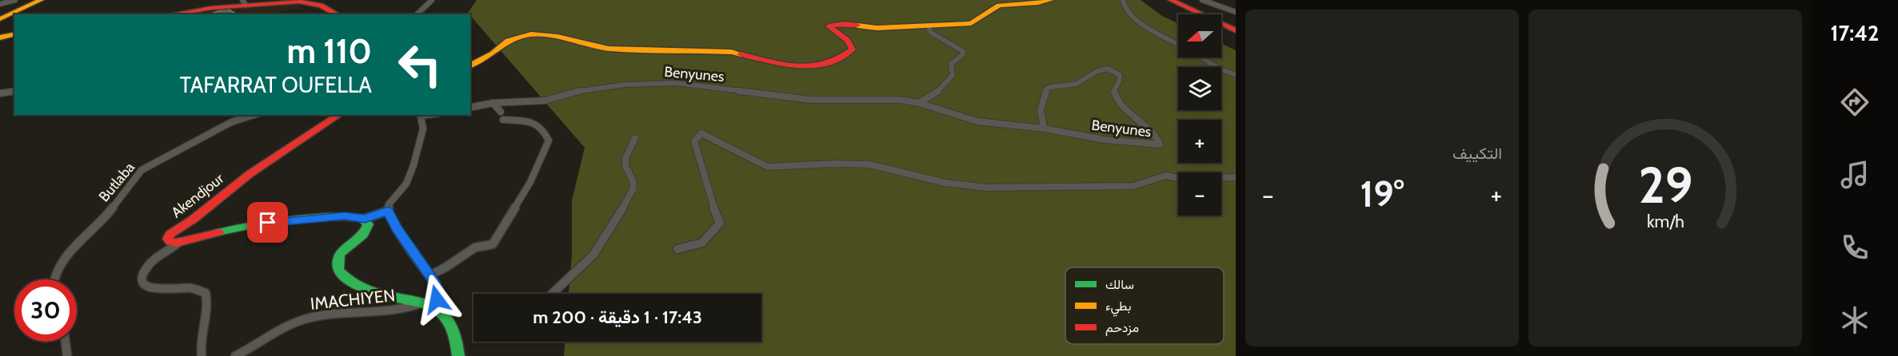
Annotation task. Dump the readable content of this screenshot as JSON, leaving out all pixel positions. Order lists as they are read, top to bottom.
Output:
{
  "streets": {
    "main road": ["Akendjour"],
    "street": ["Benyunes", "Butlaba", "IMACHIYEN"]
  },
  "legend": ["سالك", "بطيء", "مزدحم"],
  "north": "left",
  "page": {
    "tabs": "17:42",
    "tile": "التكييف",
    "map_buttons": ["+", "−"],
    "turn": ["110 m", "TAFARRAT OUFELLA"],
    "heat": ["−", "19°", "+"],
    "limit": "30",
    "trip": "17:43 · 1 دقيقة · 200 m",
    "gauge": ["29", "km/h"]
  }
}
